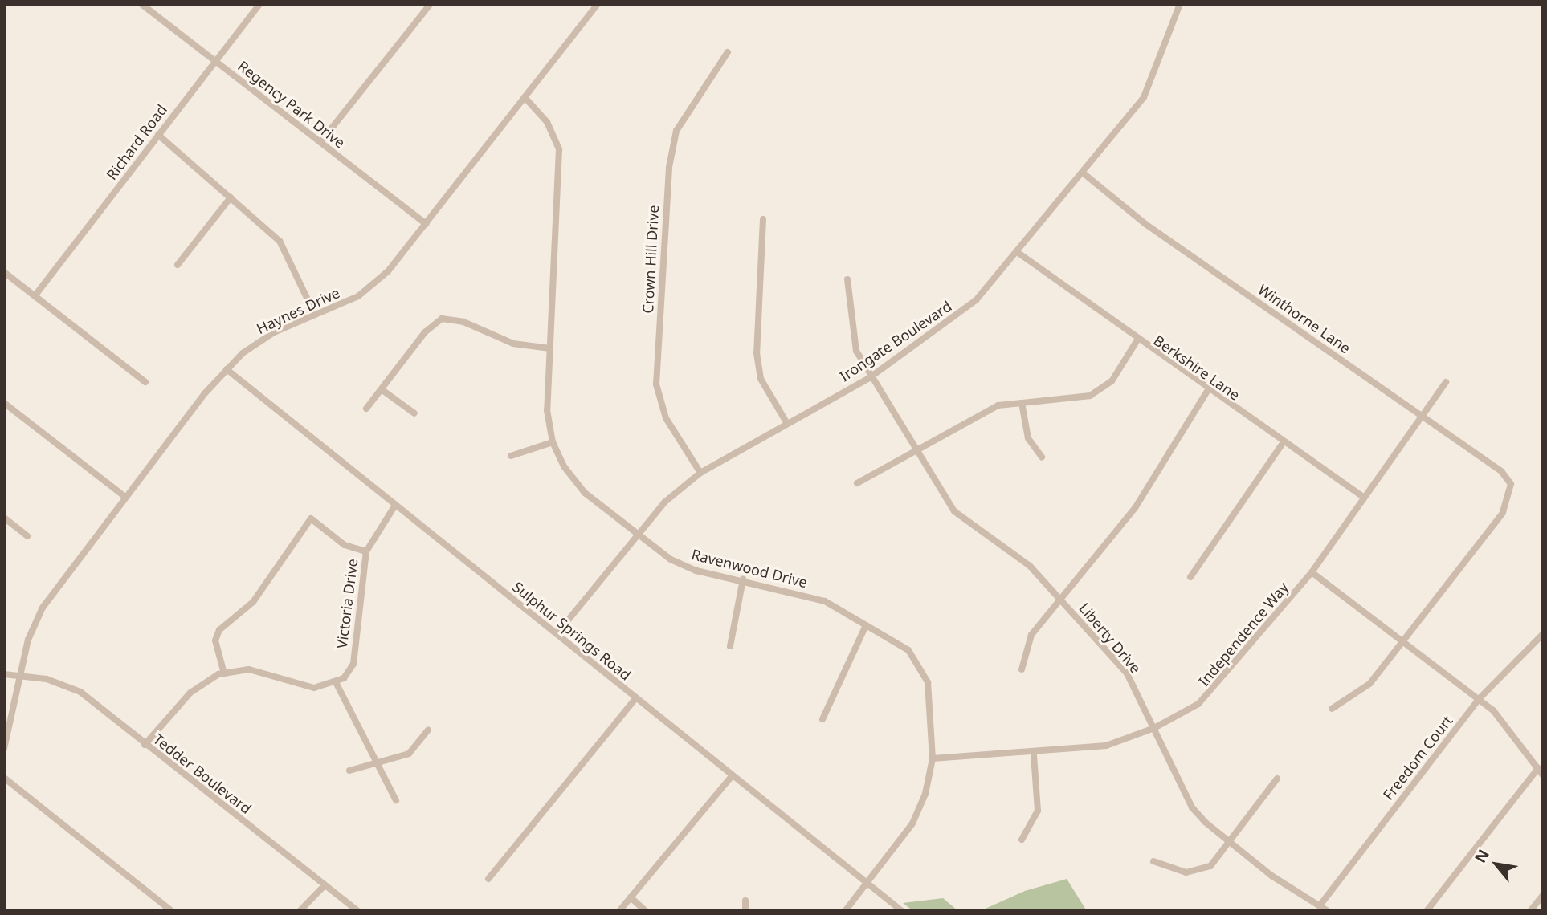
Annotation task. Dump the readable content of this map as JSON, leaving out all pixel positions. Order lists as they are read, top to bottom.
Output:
{
  "streets": {
    "street": [
      "Regency Park Drive",
      "Richard Road",
      "Crown Hill Drive",
      "Haynes Drive",
      "Winthorne Lane",
      "Irongate Boulevard",
      "Berkshire Lane",
      "Ravenwood Drive",
      "Victoria Drive",
      "Sulphur Springs Road",
      "Independence Way",
      "Liberty Drive",
      "Freedom Court",
      "Tedder Boulevard"
    ]
  },
  "crossings": [
    ["Regency Park Drive", "Richard Road"],
    ["Regency Park Drive", "Haynes Drive"],
    ["Crown Hill Drive", "Irongate Boulevard"],
    ["Haynes Drive", "Ravenwood Drive"],
    ["Haynes Drive", "Sulphur Springs Road"],
    ["Haynes Drive", "Tedder Boulevard"],
    ["Winthorne Lane", "Irongate Boulevard"],
    ["Winthorne Lane", "Independence Way"],
    ["Irongate Boulevard", "Berkshire Lane"],
    ["Irongate Boulevard", "Ravenwood Drive"],
    ["Irongate Boulevard", "Sulphur Springs Road"],
    ["Irongate Boulevard", "Liberty Drive"],
    ["Berkshire Lane", "Independence Way"],
    ["Ravenwood Drive", "Sulphur Springs Road"],
    ["Ravenwood Drive", "Independence Way"],
    ["Victoria Drive", "Sulphur Springs Road"],
    ["Independence Way", "Liberty Drive"],
    ["Liberty Drive", "Freedom Court"]
  ],
  "north": "top left"
}
